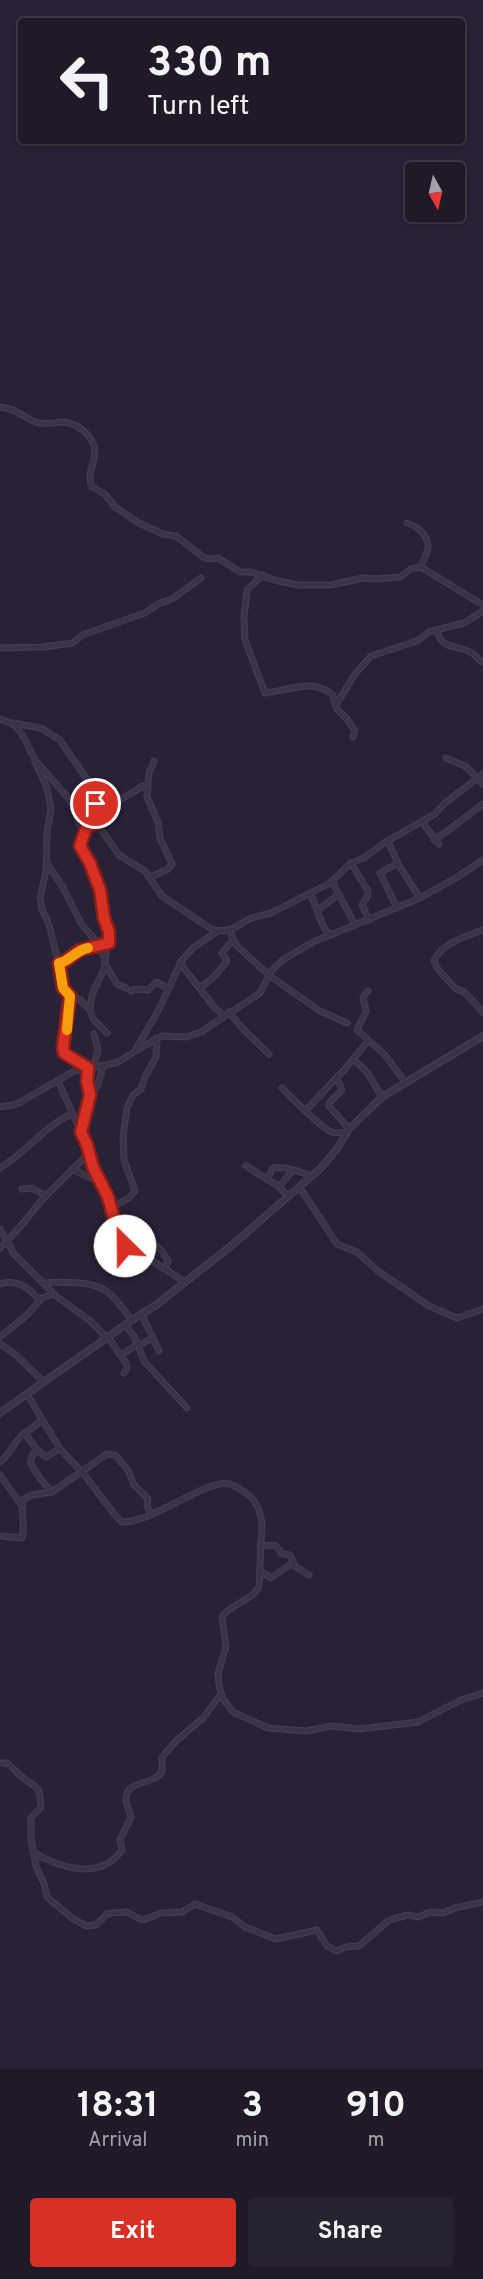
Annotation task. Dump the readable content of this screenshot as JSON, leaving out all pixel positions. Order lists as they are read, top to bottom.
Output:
{
  "north": "bottom",
  "page": {
    "turn": ["330 m", "Turn left"],
    "eta": [
      "18:31",
      "Arrival",
      "3",
      "min",
      "910",
      "m"
    ],
    "buttons": ["Exit", "Share"]
  }
}
